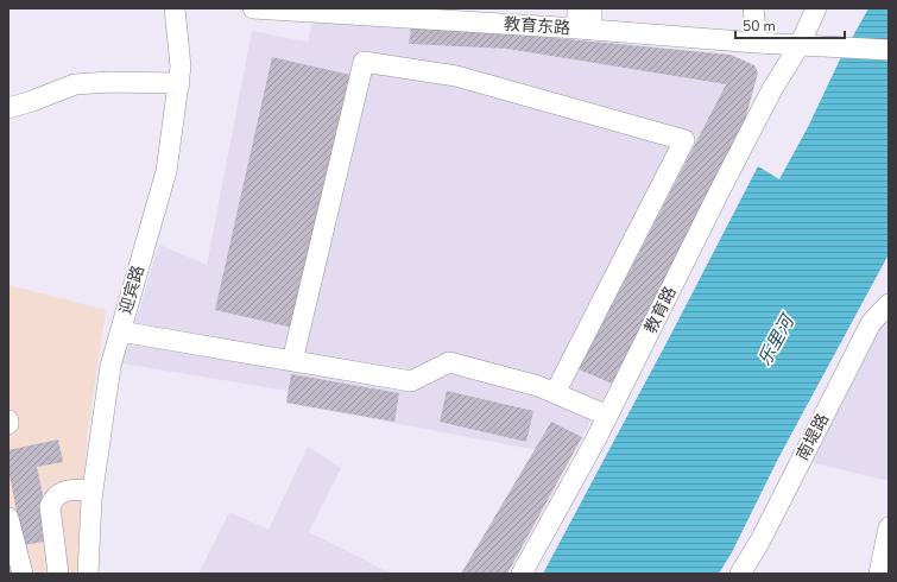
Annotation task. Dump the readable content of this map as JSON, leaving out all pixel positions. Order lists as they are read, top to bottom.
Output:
{
  "streets": {
    "street": [
      "教育东路",
      "迎宾路",
      "教育路",
      "南堤路"
    ]
  },
  "crossings": [
    ["教育东路", "教育路"]
  ],
  "water": ["乐里河"],
  "scale_bar": "50 m"
}
